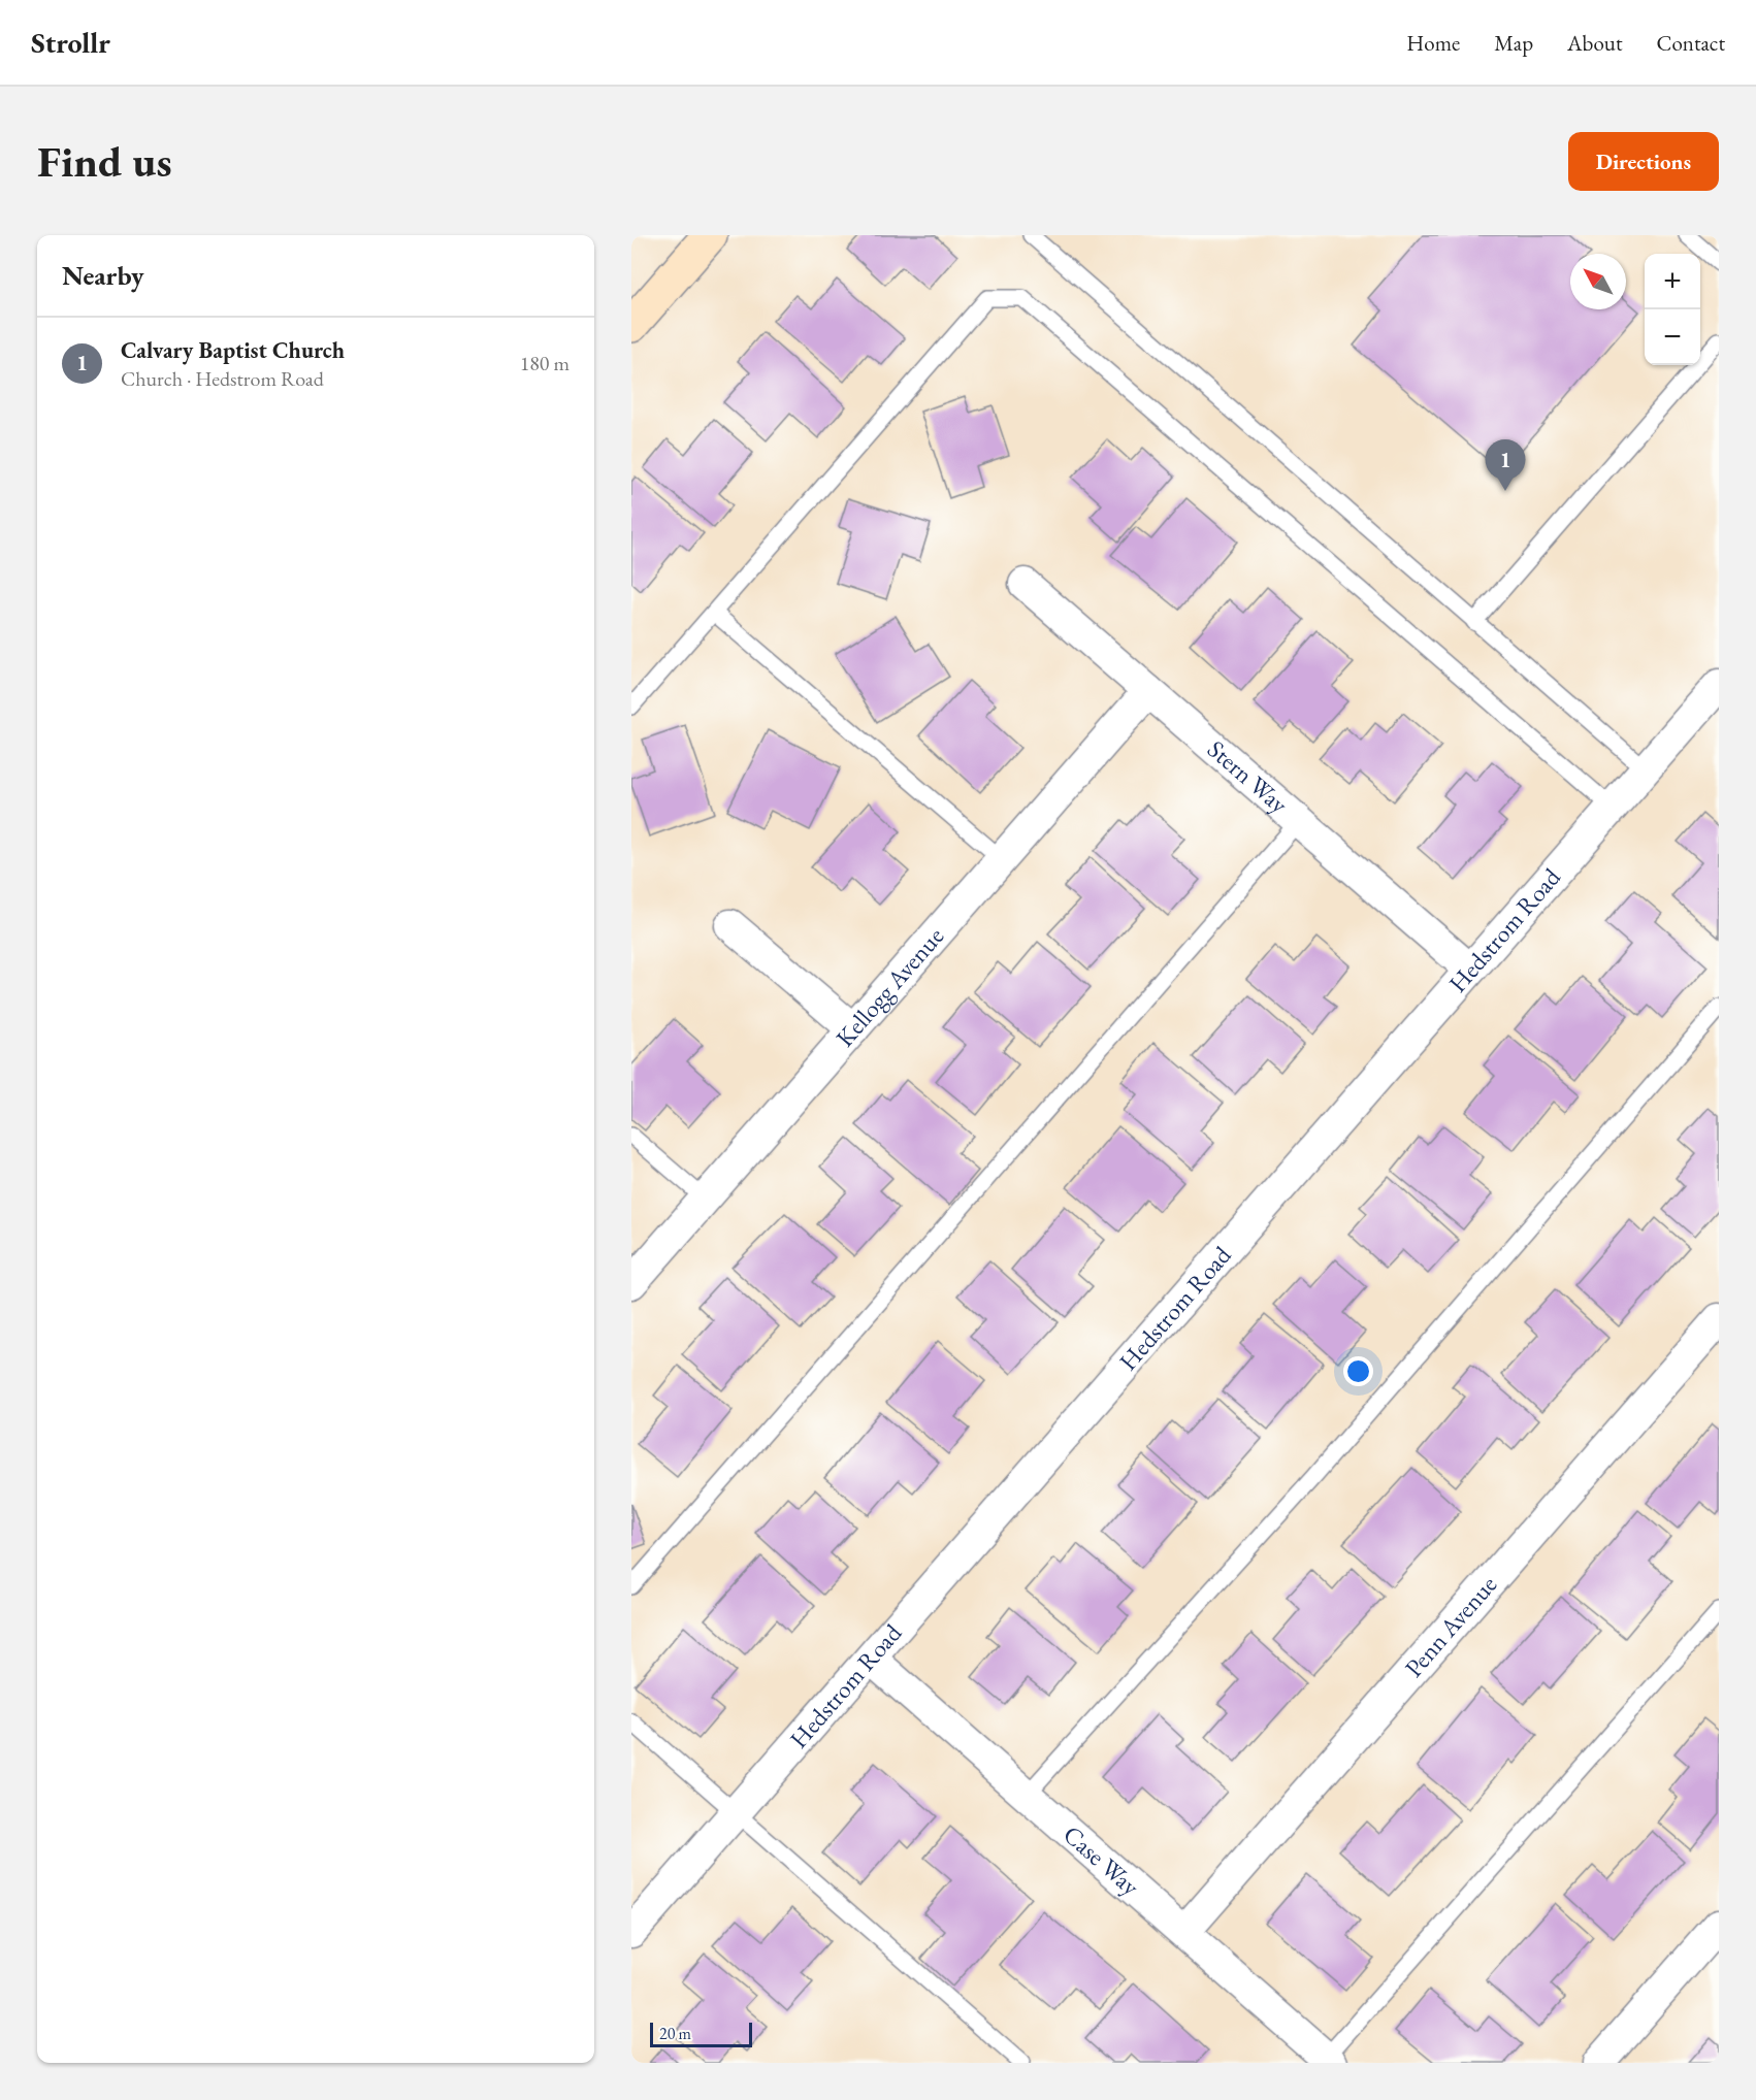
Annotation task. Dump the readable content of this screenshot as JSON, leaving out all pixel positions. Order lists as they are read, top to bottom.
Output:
{
  "streets": {
    "street": [
      "Stern Way",
      "Hedstrom Road",
      "Kellogg Avenue",
      "Penn Avenue",
      "Case Way"
    ]
  },
  "crossings": [
    ["Stern Way", "Hedstrom Road"],
    ["Stern Way", "Kellogg Avenue"],
    ["Hedstrom Road", "Case Way"],
    ["Penn Avenue", "Case Way"]
  ],
  "scale_bar": "20 m",
  "north": "top left",
  "page": {
    "header": "Strollr",
    "nav": [
      "Home",
      "Map",
      "About",
      "Contact"
    ],
    "buttons": "Directions",
    "title": "Find us",
    "heading": "Nearby",
    "map_buttons": ["+", "−"],
    "list": [
      {
        "mark": "1",
        "name": "Calvary Baptist Church",
        "note": "Church · Hedstrom Road",
        "value": "180 m"
      }
    ],
    "pins": "1",
    "scale": "20 m"
  }
}
